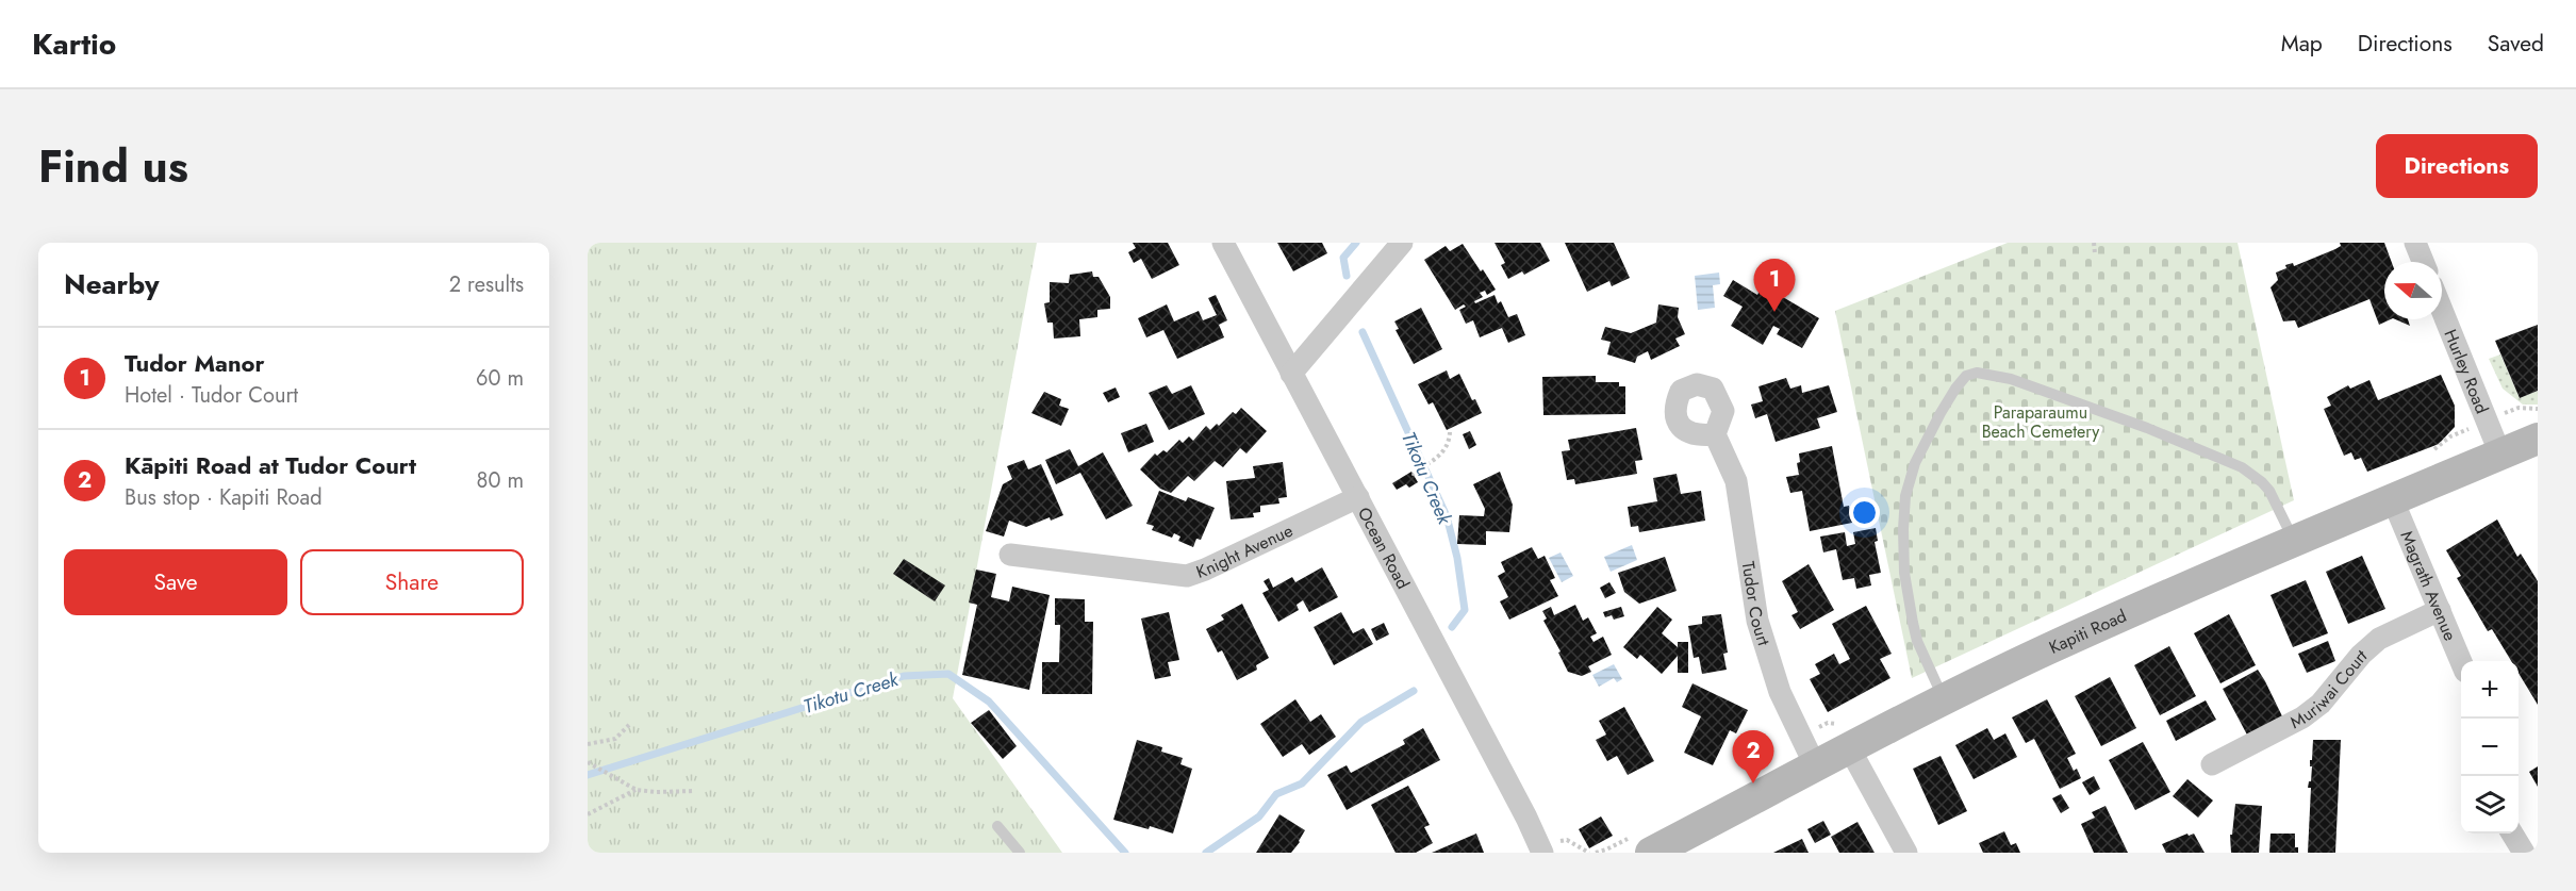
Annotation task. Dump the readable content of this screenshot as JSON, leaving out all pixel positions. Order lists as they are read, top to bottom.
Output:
{
  "streets": {
    "main road": ["Kapiti Road"],
    "street": [
      "Hurley Road",
      "Ocean Road",
      "Knight Avenue",
      "Magrath Avenue",
      "Tudor Court",
      "Muriwai Court"
    ]
  },
  "crossings": [
    ["Hurley Road", "Kapiti Road"],
    ["Ocean Road", "Knight Avenue"],
    ["Magrath Avenue", "Kapiti Road"],
    ["Magrath Avenue", "Muriwai Court"],
    ["Tudor Court", "Kapiti Road"]
  ],
  "water": ["Tikotu Creek"],
  "parks": ["Paraparaumu Beach Cemetery"],
  "north": "left",
  "page": {
    "header": "Kartio",
    "nav": ["Map", "Directions", "Saved"],
    "title": "Find us",
    "buttons": [
      "Directions",
      ["Save", "Share"]
    ],
    "heading": ["Nearby", "2 results"],
    "pins": ["1", "2"],
    "list": [
      {
        "mark": "1",
        "name": "Tudor Manor",
        "note": "Hotel · Tudor Court",
        "value": "60 m"
      },
      {
        "mark": "2",
        "name": "Kāpiti Road at Tudor Court",
        "note": "Bus stop · Kapiti Road",
        "value": "80 m"
      }
    ],
    "map_buttons": ["+", "−"]
  }
}
